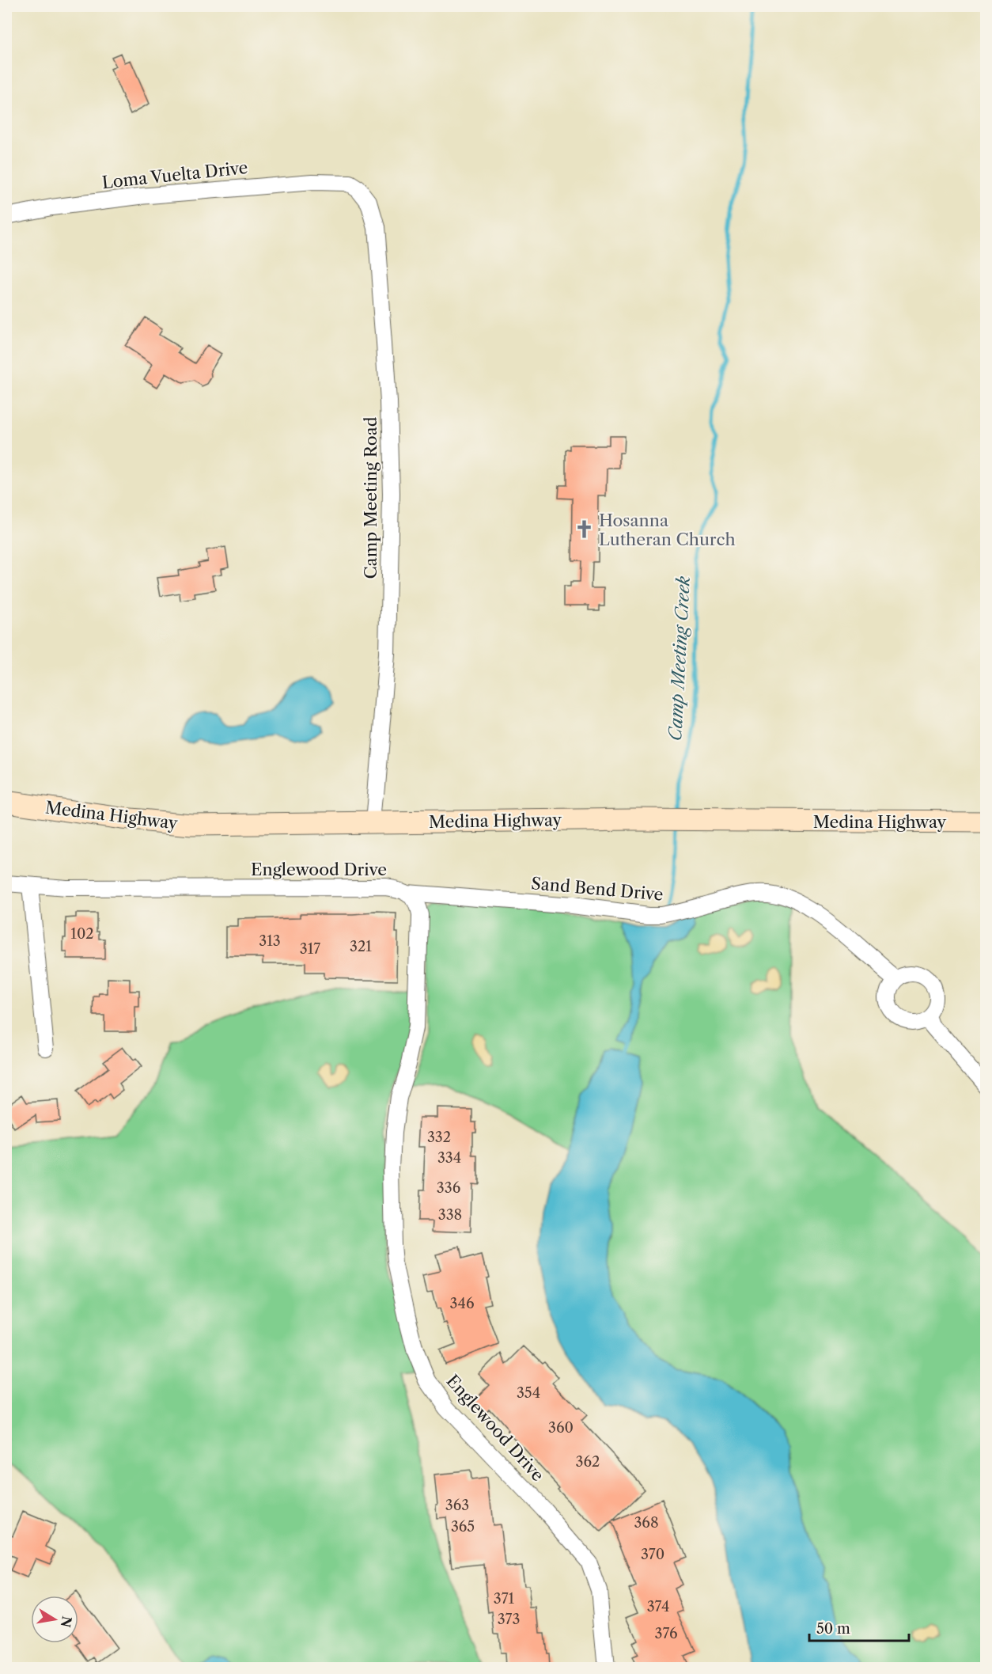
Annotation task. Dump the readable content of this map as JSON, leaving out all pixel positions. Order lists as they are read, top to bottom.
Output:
{
  "streets": {
    "main road": ["Medina Highway"],
    "street": [
      "Loma Vuelta Drive",
      "Camp Meeting Road",
      "Englewood Drive",
      "Sand Bend Drive"
    ]
  },
  "crossings": [
    ["Loma Vuelta Drive", "Camp Meeting Road"],
    ["Camp Meeting Road", "Medina Highway"],
    ["Englewood Drive", "Sand Bend Drive"]
  ],
  "water": ["Camp Meeting Creek"],
  "places": {
    "church": ["Hosanna Lutheran Church"]
  },
  "house_numbers": [
    "102",
    "313",
    "321",
    "317",
    "332",
    "334",
    "336",
    "338",
    "346",
    "354",
    "360",
    "362",
    "363",
    "368",
    "365",
    "370",
    "371",
    "374",
    "373",
    "376"
  ],
  "scale_bar": "50 m",
  "north": "right"
}
